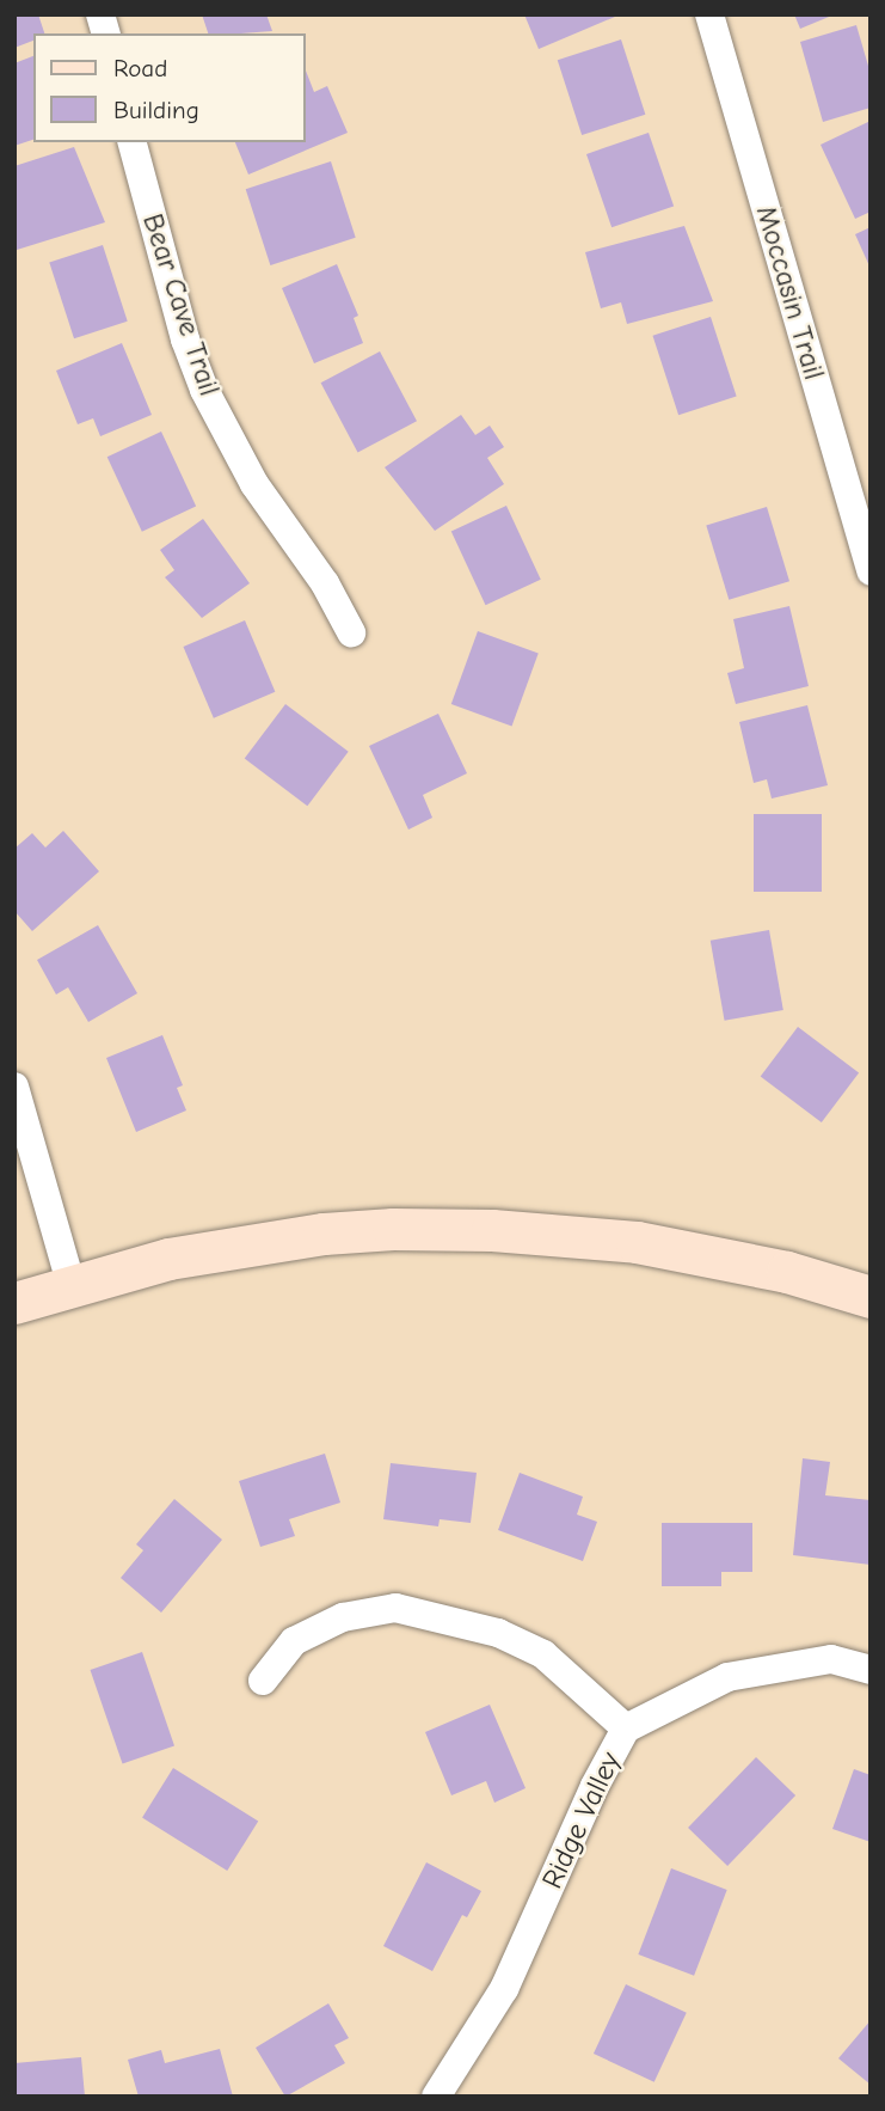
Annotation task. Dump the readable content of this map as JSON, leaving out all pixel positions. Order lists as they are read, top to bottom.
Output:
{
  "streets": {
    "street": ["Moccasin Trail", "Bear Cave Trail", "Ridge Valley"]
  },
  "legend": ["Road", "Building"]
}
